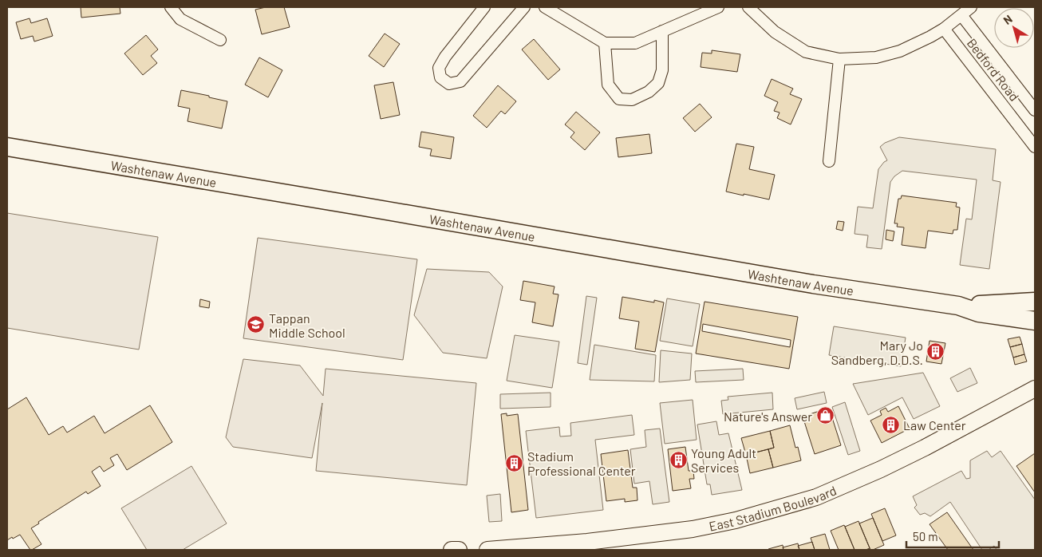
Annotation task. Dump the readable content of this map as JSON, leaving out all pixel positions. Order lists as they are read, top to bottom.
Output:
{
  "streets": {
    "main road": ["Washtenaw Avenue", "East Stadium Boulevard"],
    "street": ["Bedford Road"]
  },
  "places": {
    "school or university": ["Tappan Middle School"],
    "building": [
      "Mary Jo Sandberg, D.D.S.",
      "Law Center",
      "Young Adult Services",
      "Stadium Professional Center"
    ],
    "shop": ["Nature's Answer"]
  },
  "scale_bar": "50 m",
  "north": "top left"
}
